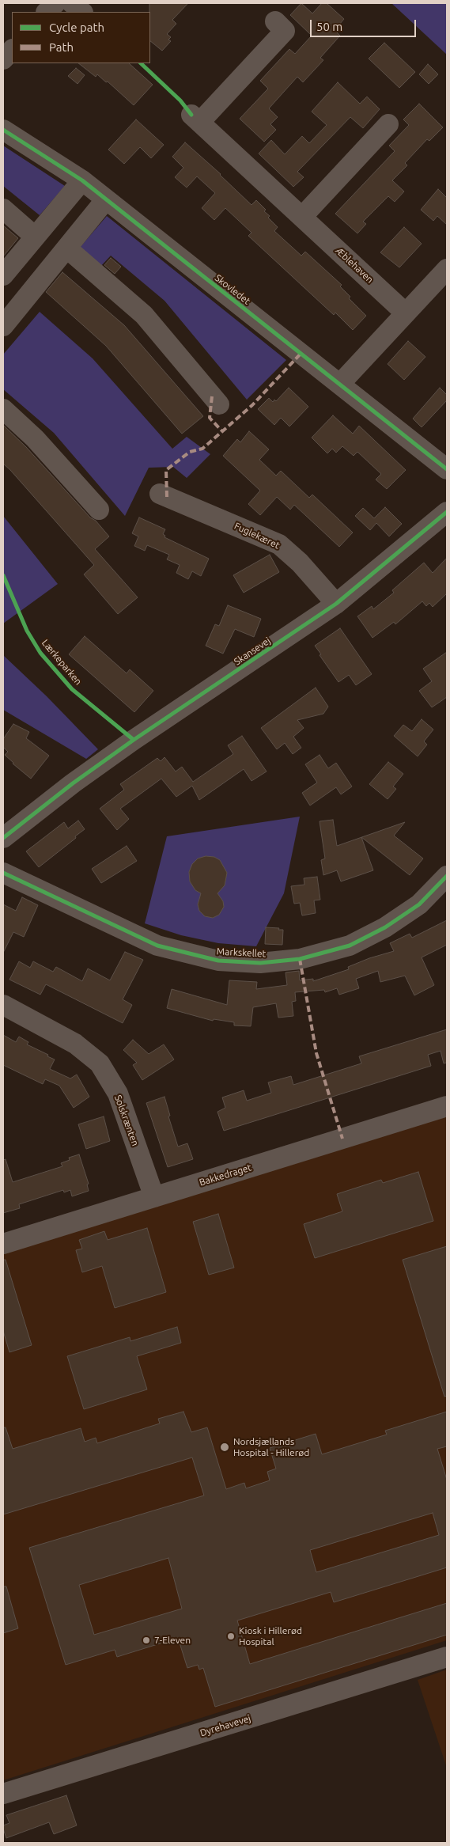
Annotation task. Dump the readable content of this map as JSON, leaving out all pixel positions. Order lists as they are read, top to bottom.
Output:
{
  "streets": {
    "street": [
      "Æblehaven",
      "Skovledet",
      "Fuglekæret",
      "Skansevej",
      "Markskellet",
      "Solskrænten",
      "Bakkedraget",
      "Dyrehavevej"
    ],
    "cycle path": ["Lærkeparken"]
  },
  "crossings": [
    ["Fuglekæret", "Skansevej"],
    ["Solskrænten", "Bakkedraget"]
  ],
  "places": ["Nordsjællands Hospital - Hillerød", "Kiosk i Hillerød Hospital", "7-Eleven"],
  "legend": ["Cycle path", "Path"],
  "scale_bar": "50 m"
}
